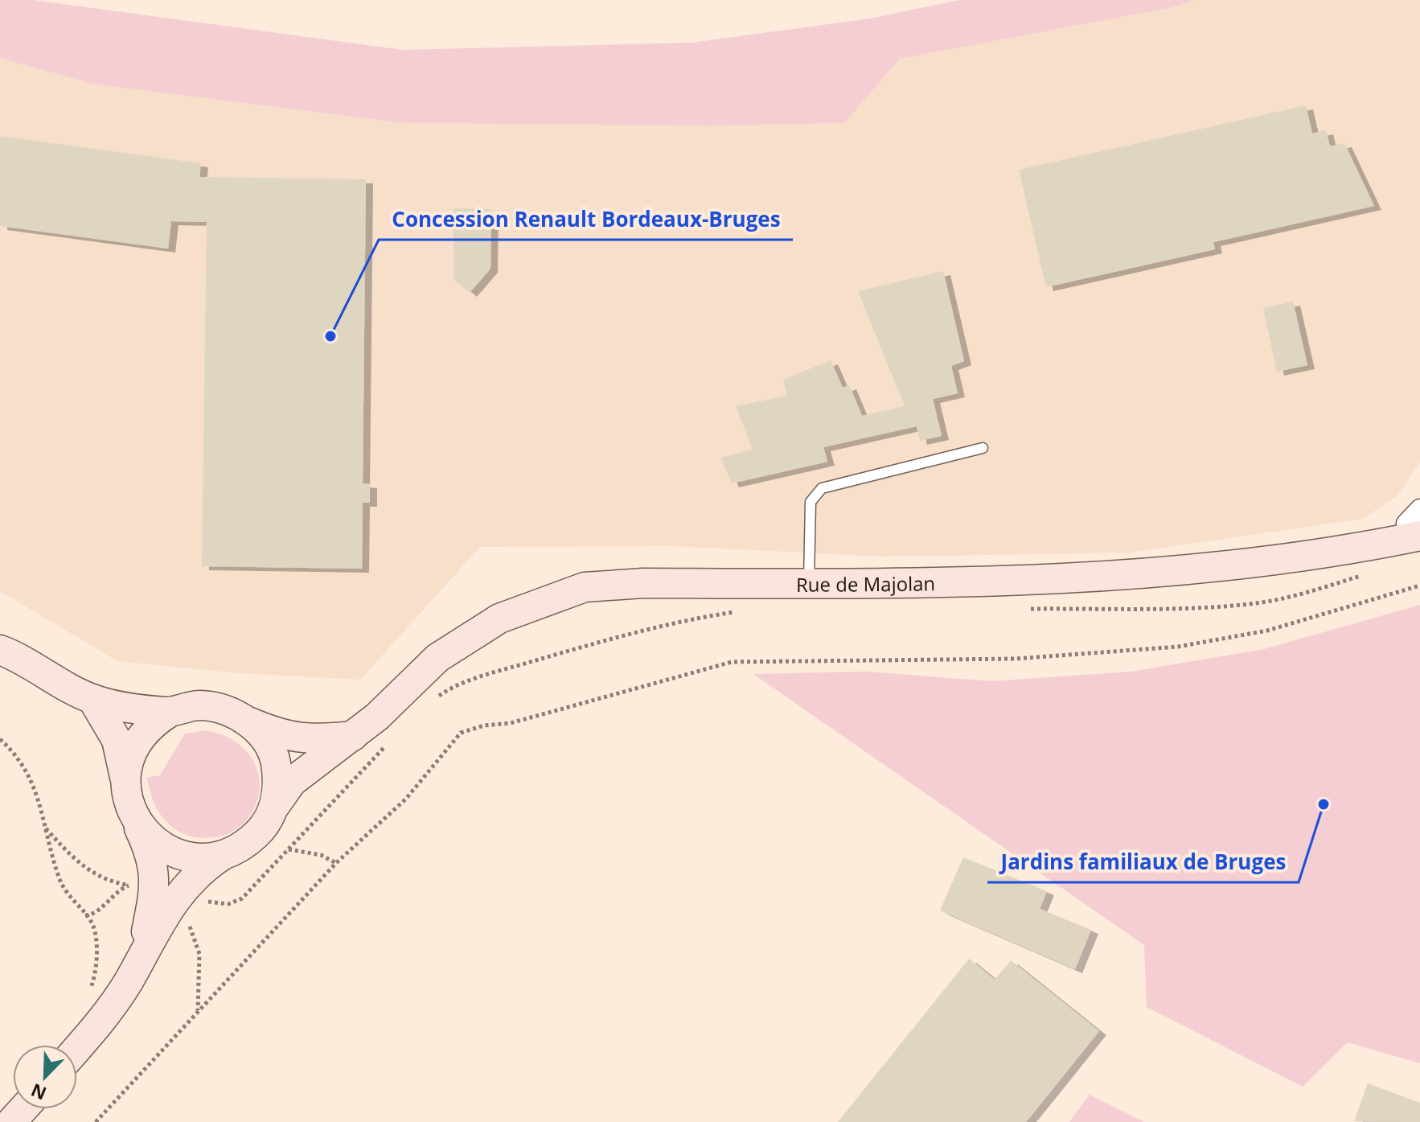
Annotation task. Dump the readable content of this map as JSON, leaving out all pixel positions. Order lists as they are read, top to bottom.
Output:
{
  "streets": {
    "street": ["Rue de Majolan"]
  },
  "places": ["Concession Renault Bordeaux-Bruges", "Jardins familiaux de Bruges"],
  "north": "bottom left"
}
